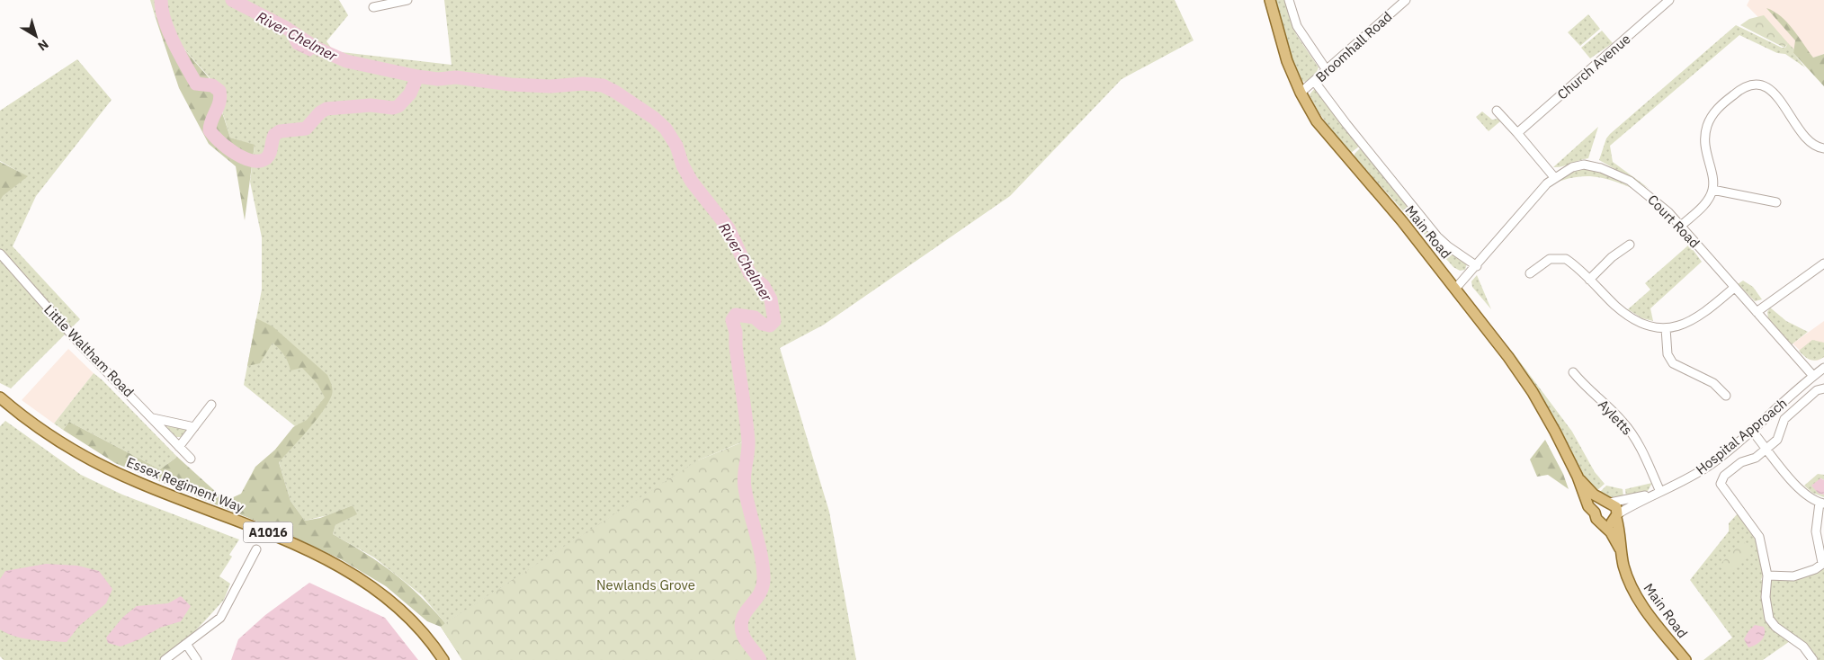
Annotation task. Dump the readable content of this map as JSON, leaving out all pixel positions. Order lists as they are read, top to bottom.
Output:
{
  "streets": {
    "main road": ["Main Road", "Essex Regiment Way", "A1016"],
    "street": [
      "Broomhall Road",
      "Church Avenue",
      "Court Road",
      "Little Waltham Road",
      "Ayletts",
      "Hospital Approach"
    ]
  },
  "crossings": [
    ["Broomhall Road", "Main Road"],
    ["Court Road", "Main Road"],
    ["Court Road", "Hospital Approach"],
    ["Main Road", "Hospital Approach"],
    ["Ayletts", "Hospital Approach"]
  ],
  "water": ["River Chelmer"],
  "parks": ["Newlands Grove"],
  "north": "bottom right"
}
